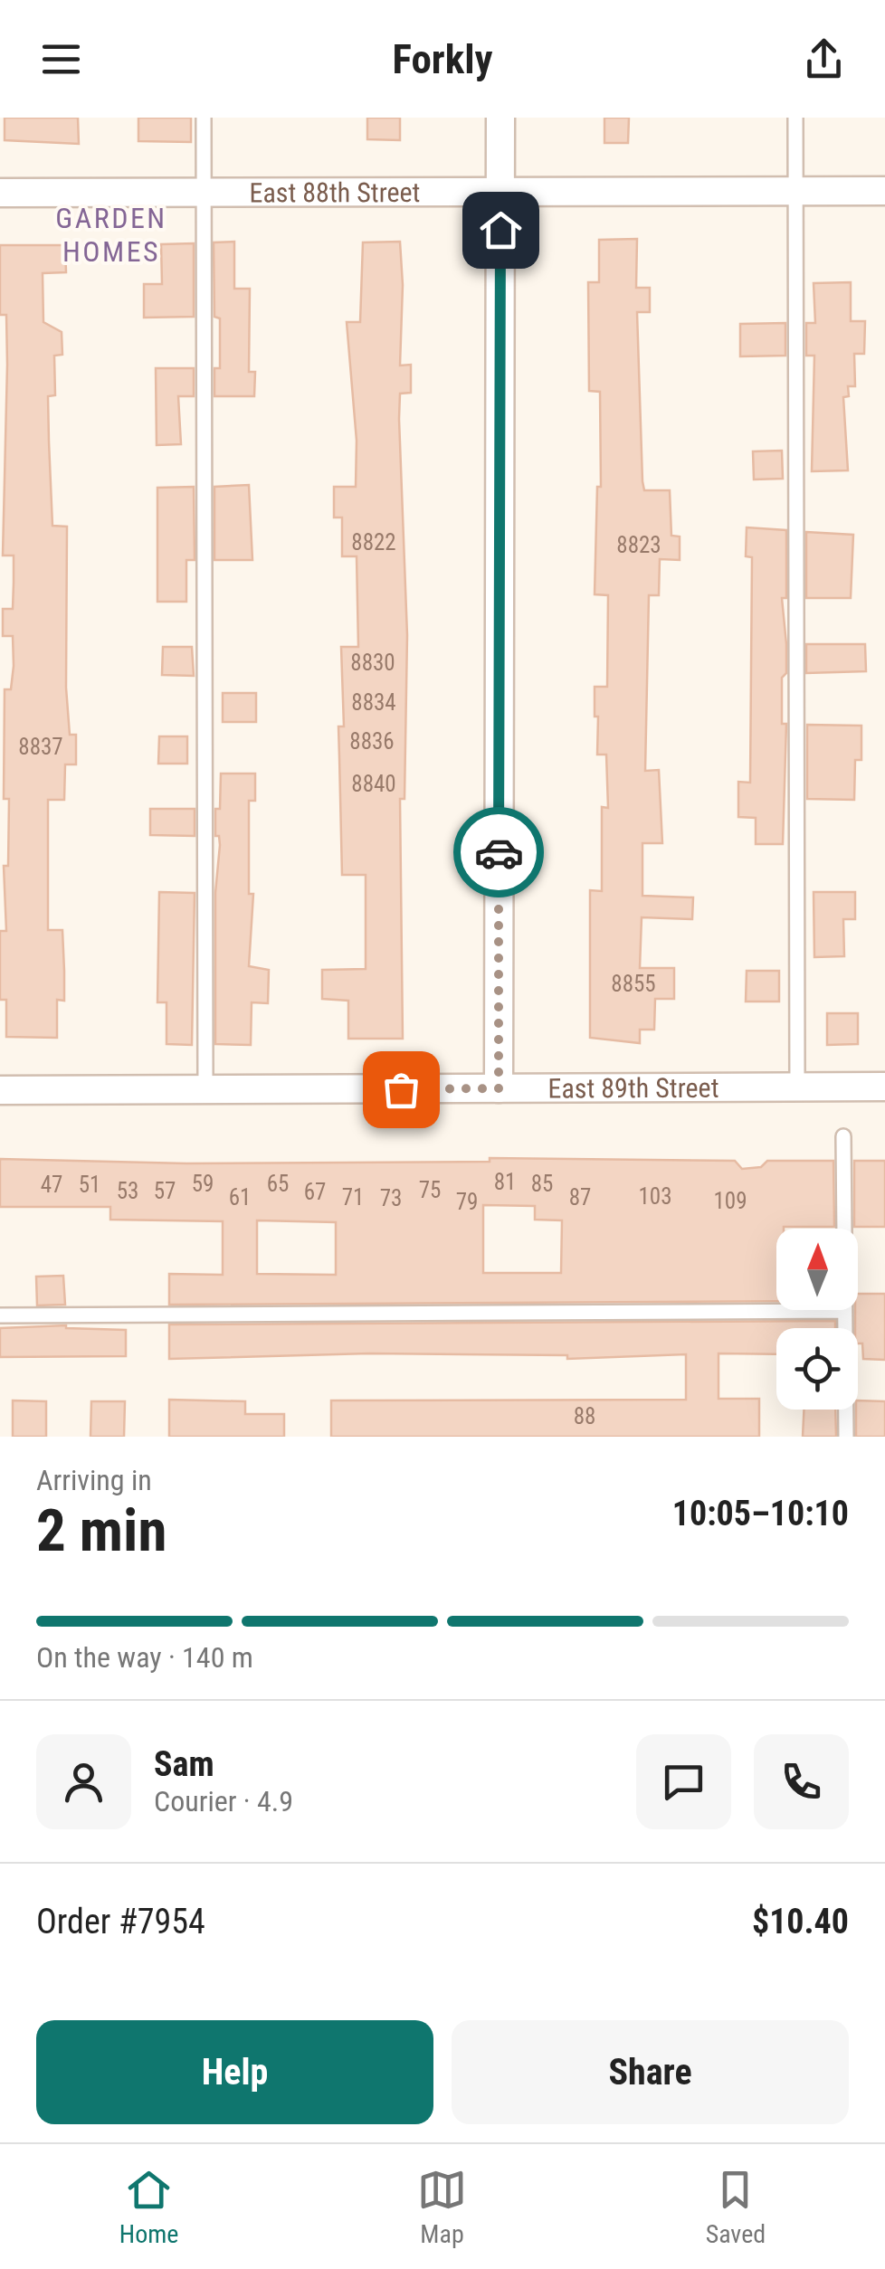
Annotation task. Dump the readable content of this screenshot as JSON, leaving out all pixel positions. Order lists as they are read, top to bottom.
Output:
{
  "streets": {
    "street": ["East 88th Street", "East 89th Street"]
  },
  "districts": ["GARDEN HOMES"],
  "house_numbers": [
    "8822",
    "8823",
    "8830",
    "8834",
    "8836",
    "8837",
    "8840",
    "8855",
    "81",
    "59",
    "65",
    "85",
    "47",
    "51",
    "75",
    "53",
    "57",
    "67",
    "103",
    "61",
    "71",
    "87",
    "73",
    "109",
    "79",
    "88"
  ],
  "north": "top",
  "page": {
    "header": "Forkly",
    "heading": ["2 min", "Arriving in", "10:05–10:10"],
    "panel": [
      "Sam",
      "Courier · 4.9",
      "Order #7954",
      "$10.40"
    ],
    "bar": "On the way · 140 m",
    "buttons": ["Help", "Share"],
    "tabs": ["Home", "Map", "Saved"]
  }
}
